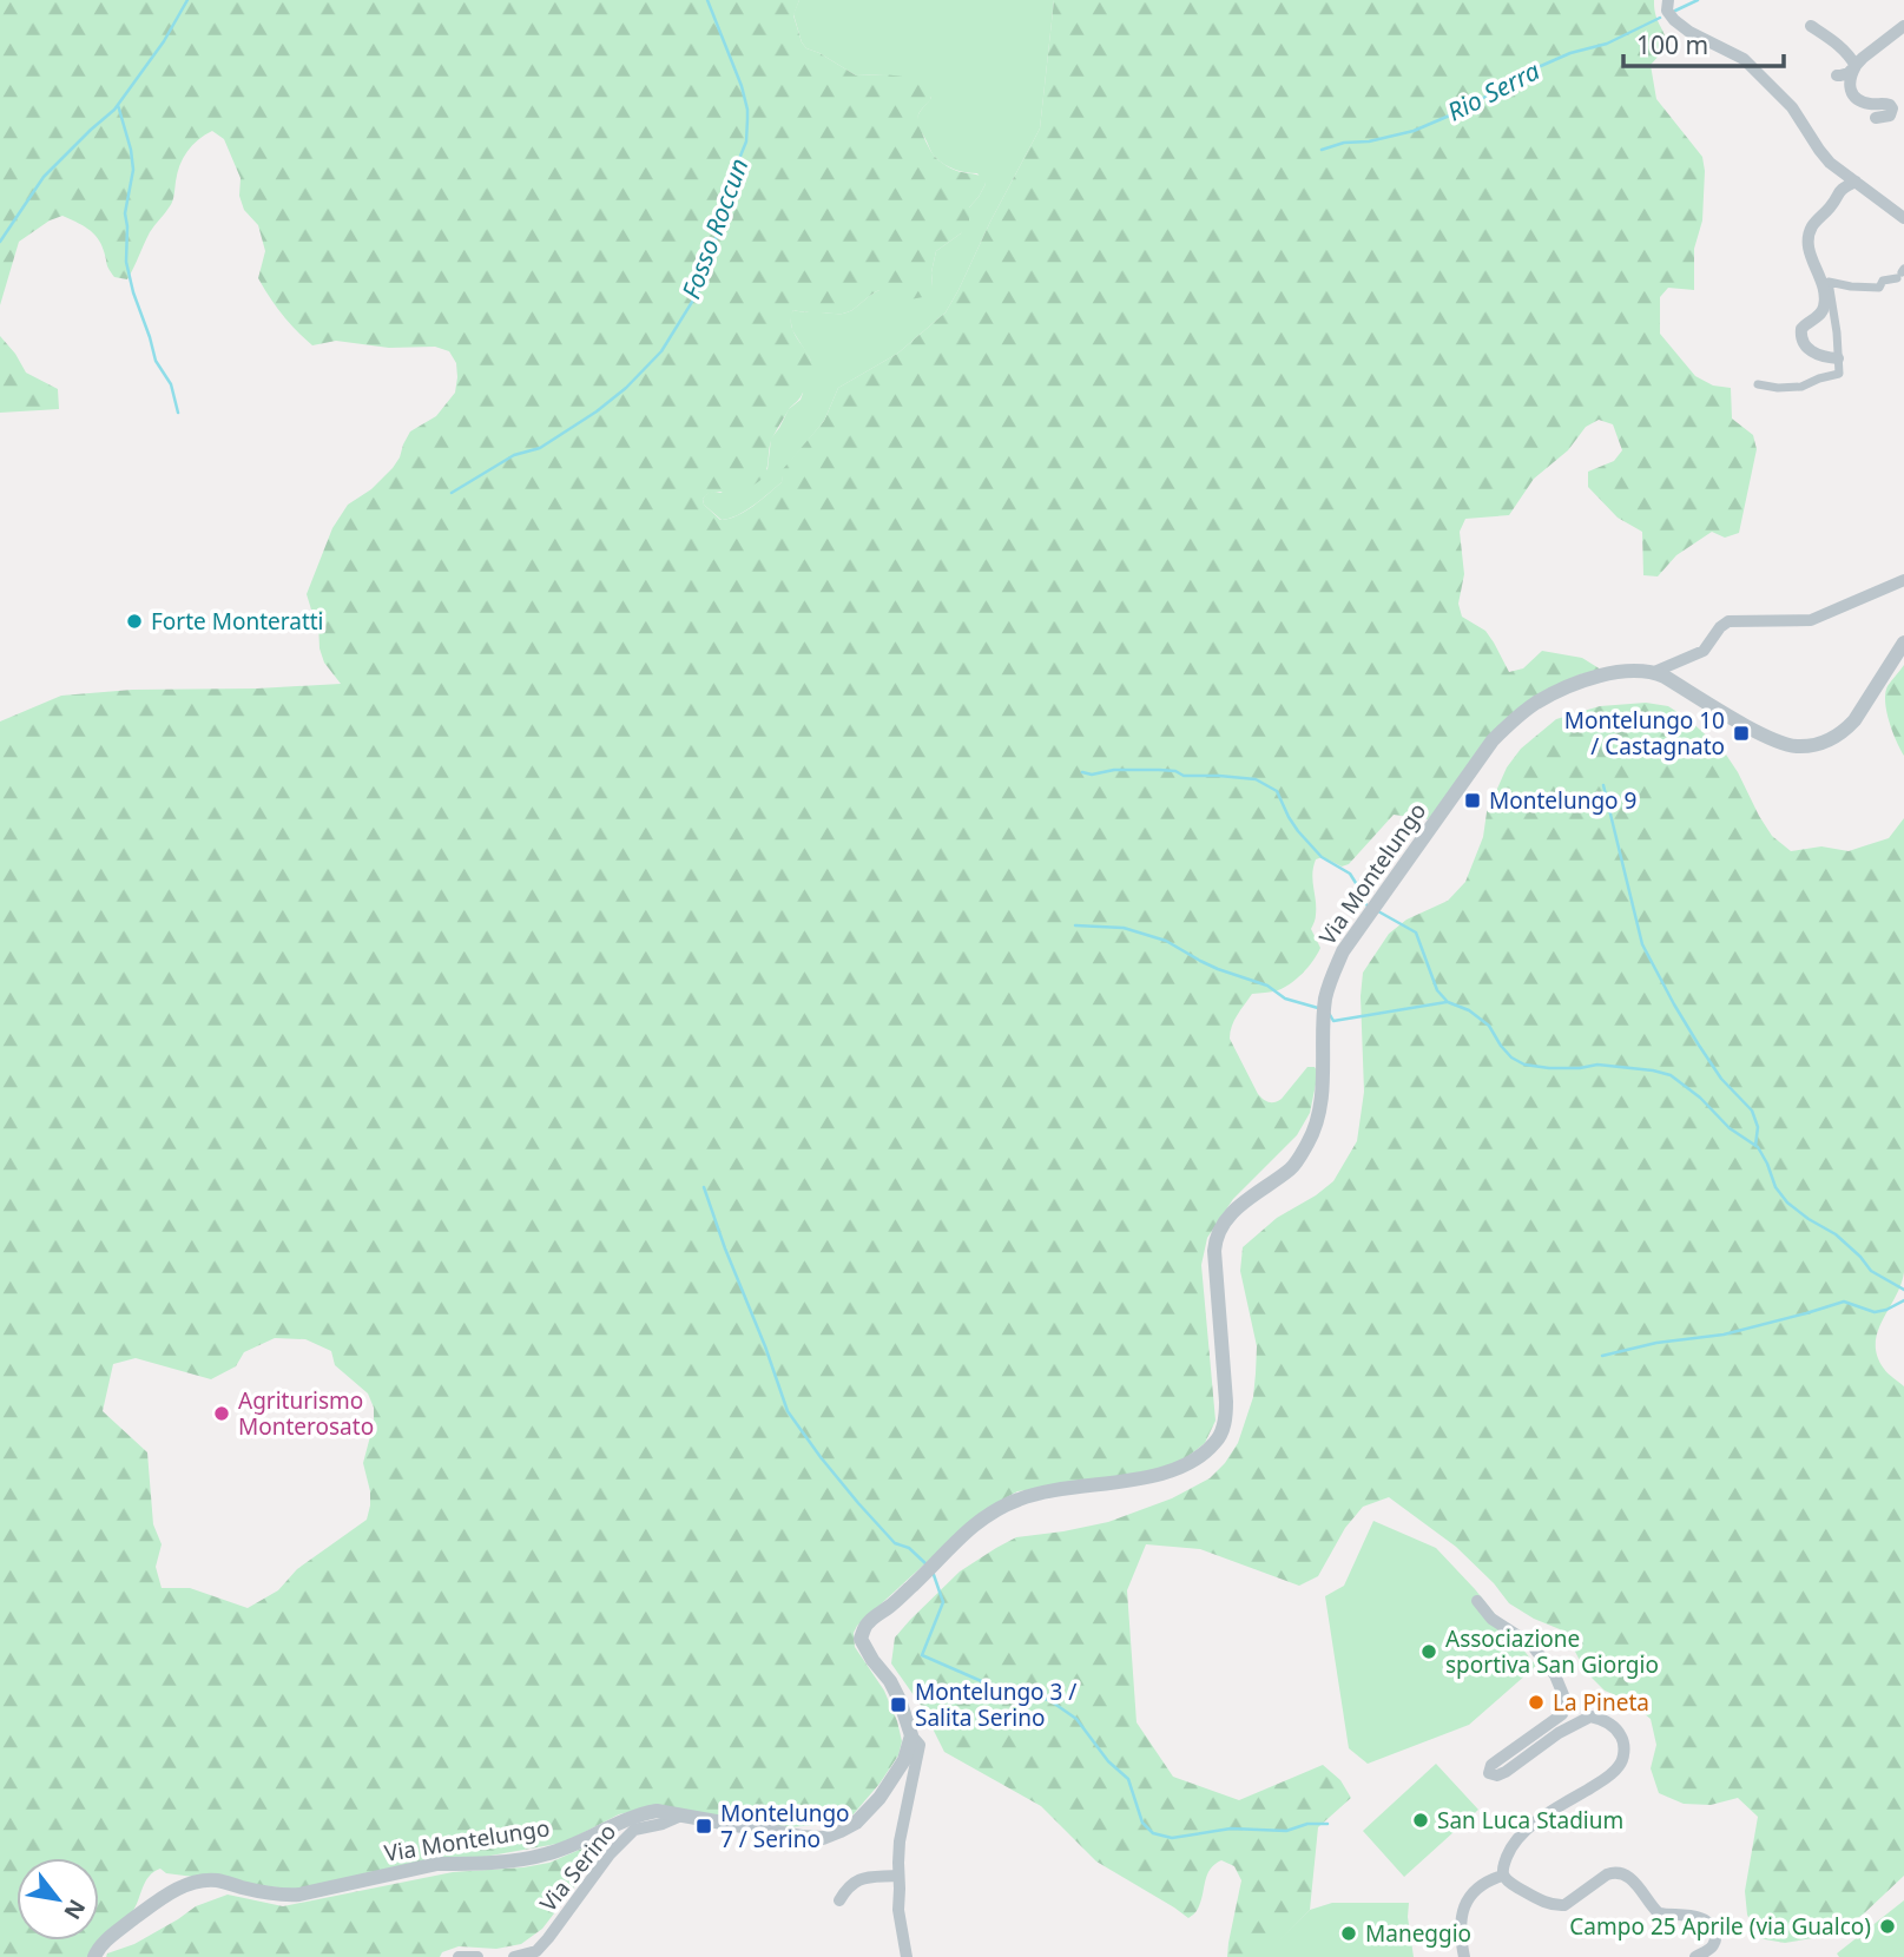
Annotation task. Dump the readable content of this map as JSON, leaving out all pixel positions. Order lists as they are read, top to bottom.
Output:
{
  "streets": {
    "street": ["Via Montelungo", "Via Serino"]
  },
  "crossings": [
    ["Via Montelungo", "Via Serino"]
  ],
  "water": ["Rio Serra", "Fosso Roccun"],
  "places": {
    "other": [
      "Forte Monteratti",
      "Agriturismo Monterosato",
      "Associazione sportiva San Giorgio",
      "La Pineta",
      "San Luca Stadium",
      "Campo 25 Aprile (via Gualco)",
      "Maneggio"
    ],
    "transit": [
      "Montelungo 10 / Castagnato",
      "Montelungo 9",
      "Montelungo 3 / Salita Serino",
      "Montelungo 7 / Serino"
    ]
  },
  "scale_bar": "100 m",
  "north": "bottom right"
}
